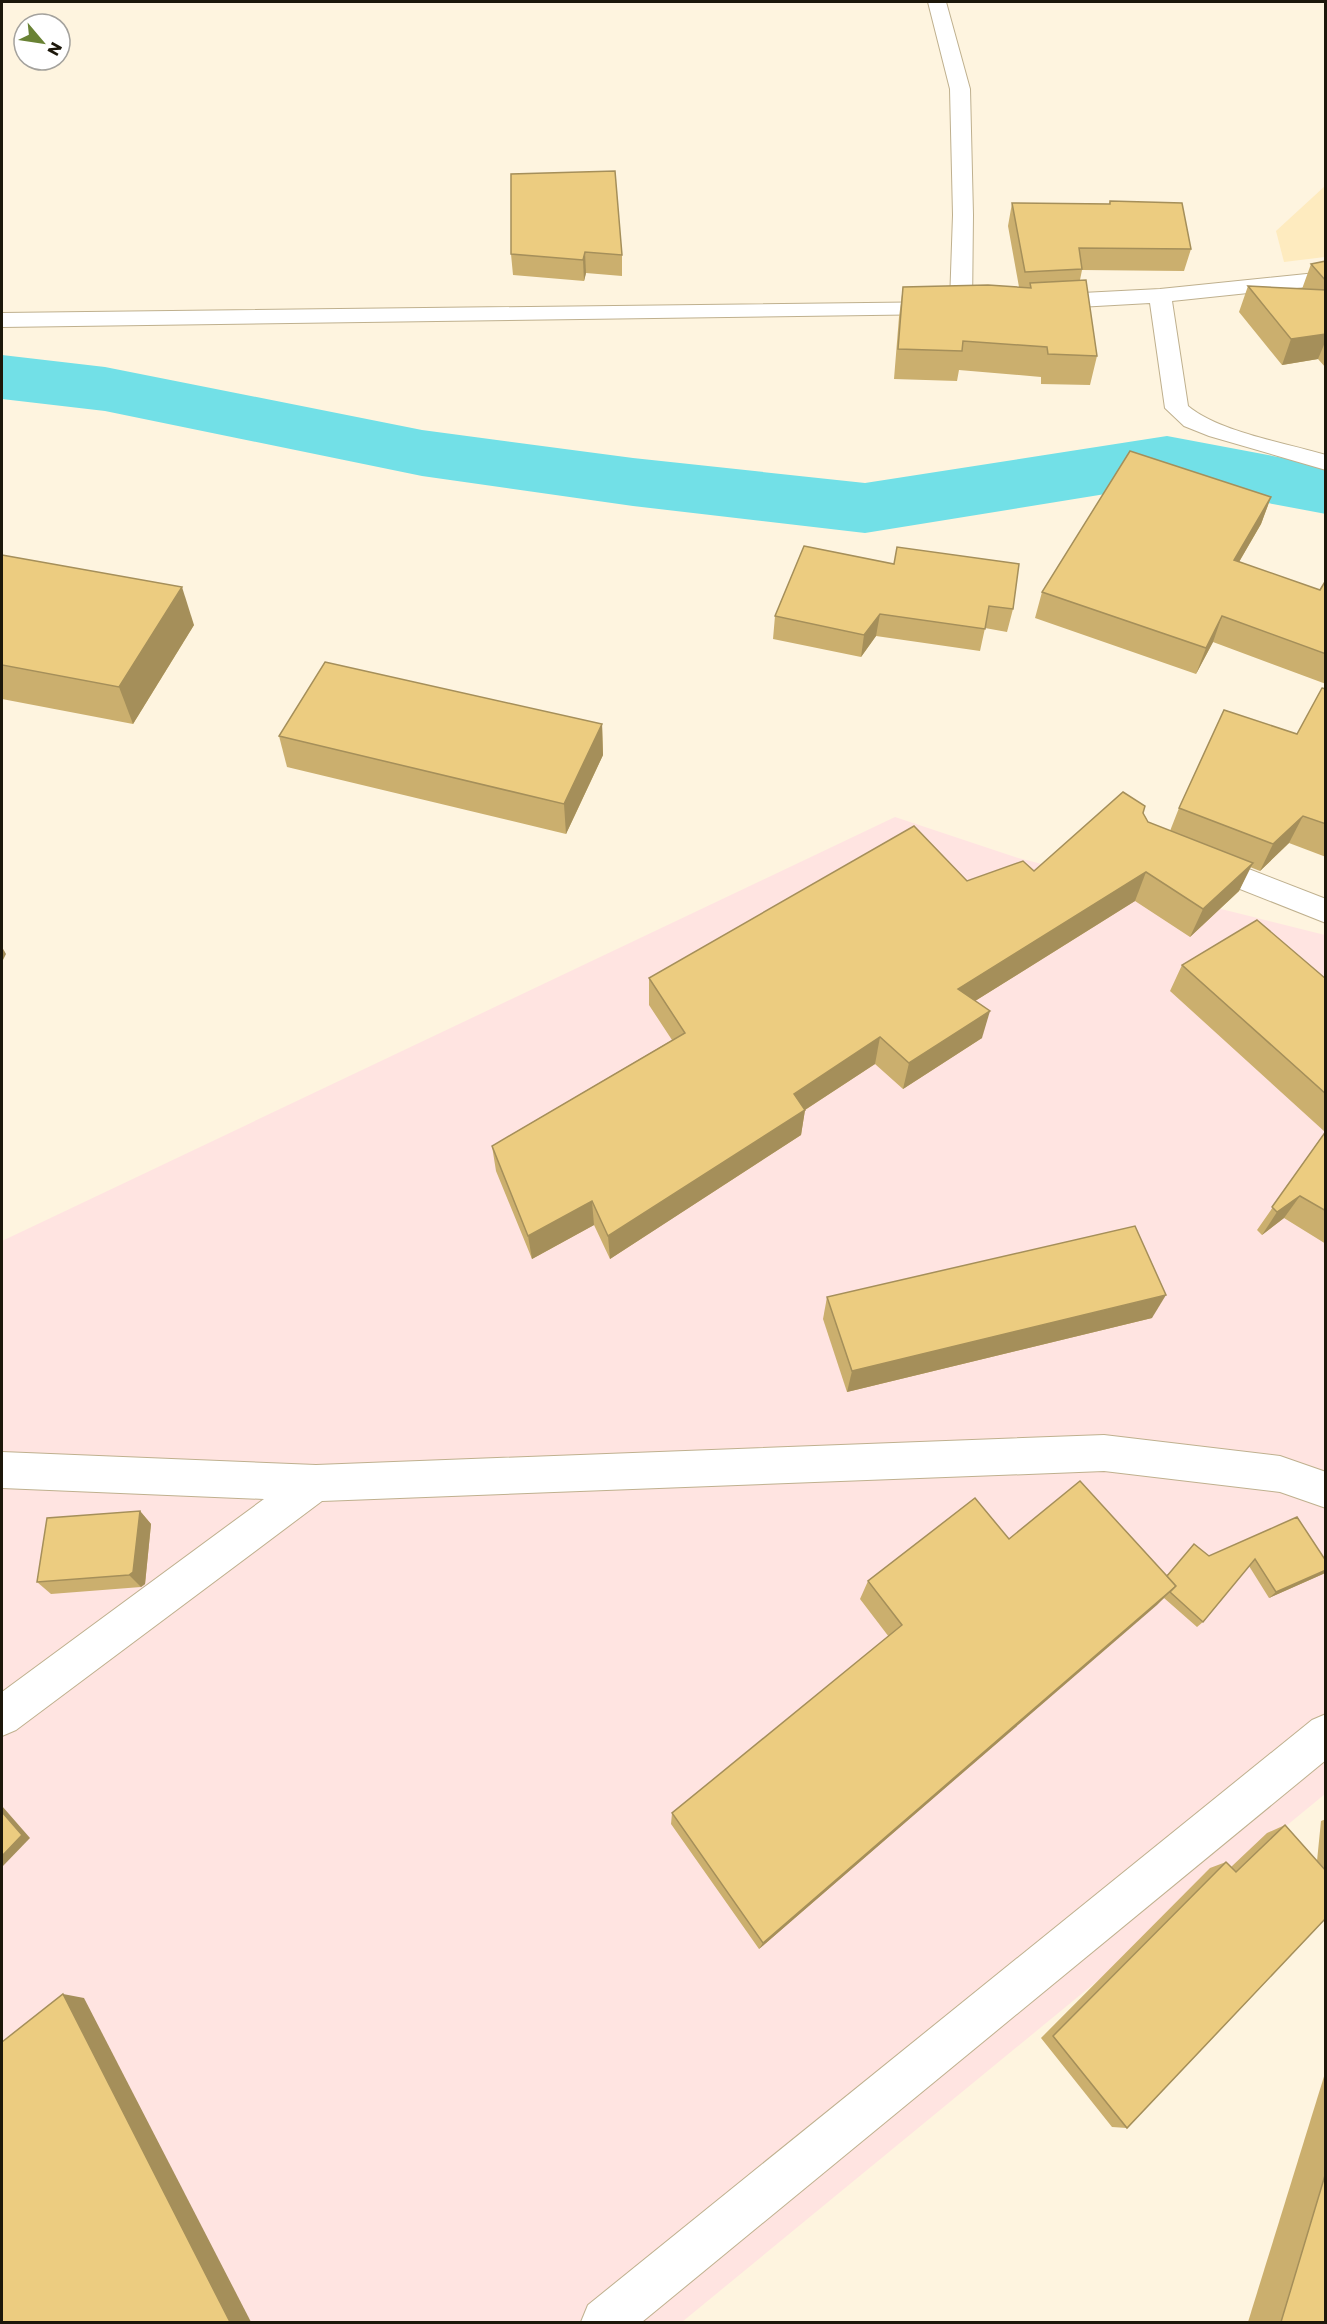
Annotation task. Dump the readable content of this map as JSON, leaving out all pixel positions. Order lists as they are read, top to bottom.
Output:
{
  "north": "bottom right"
}
